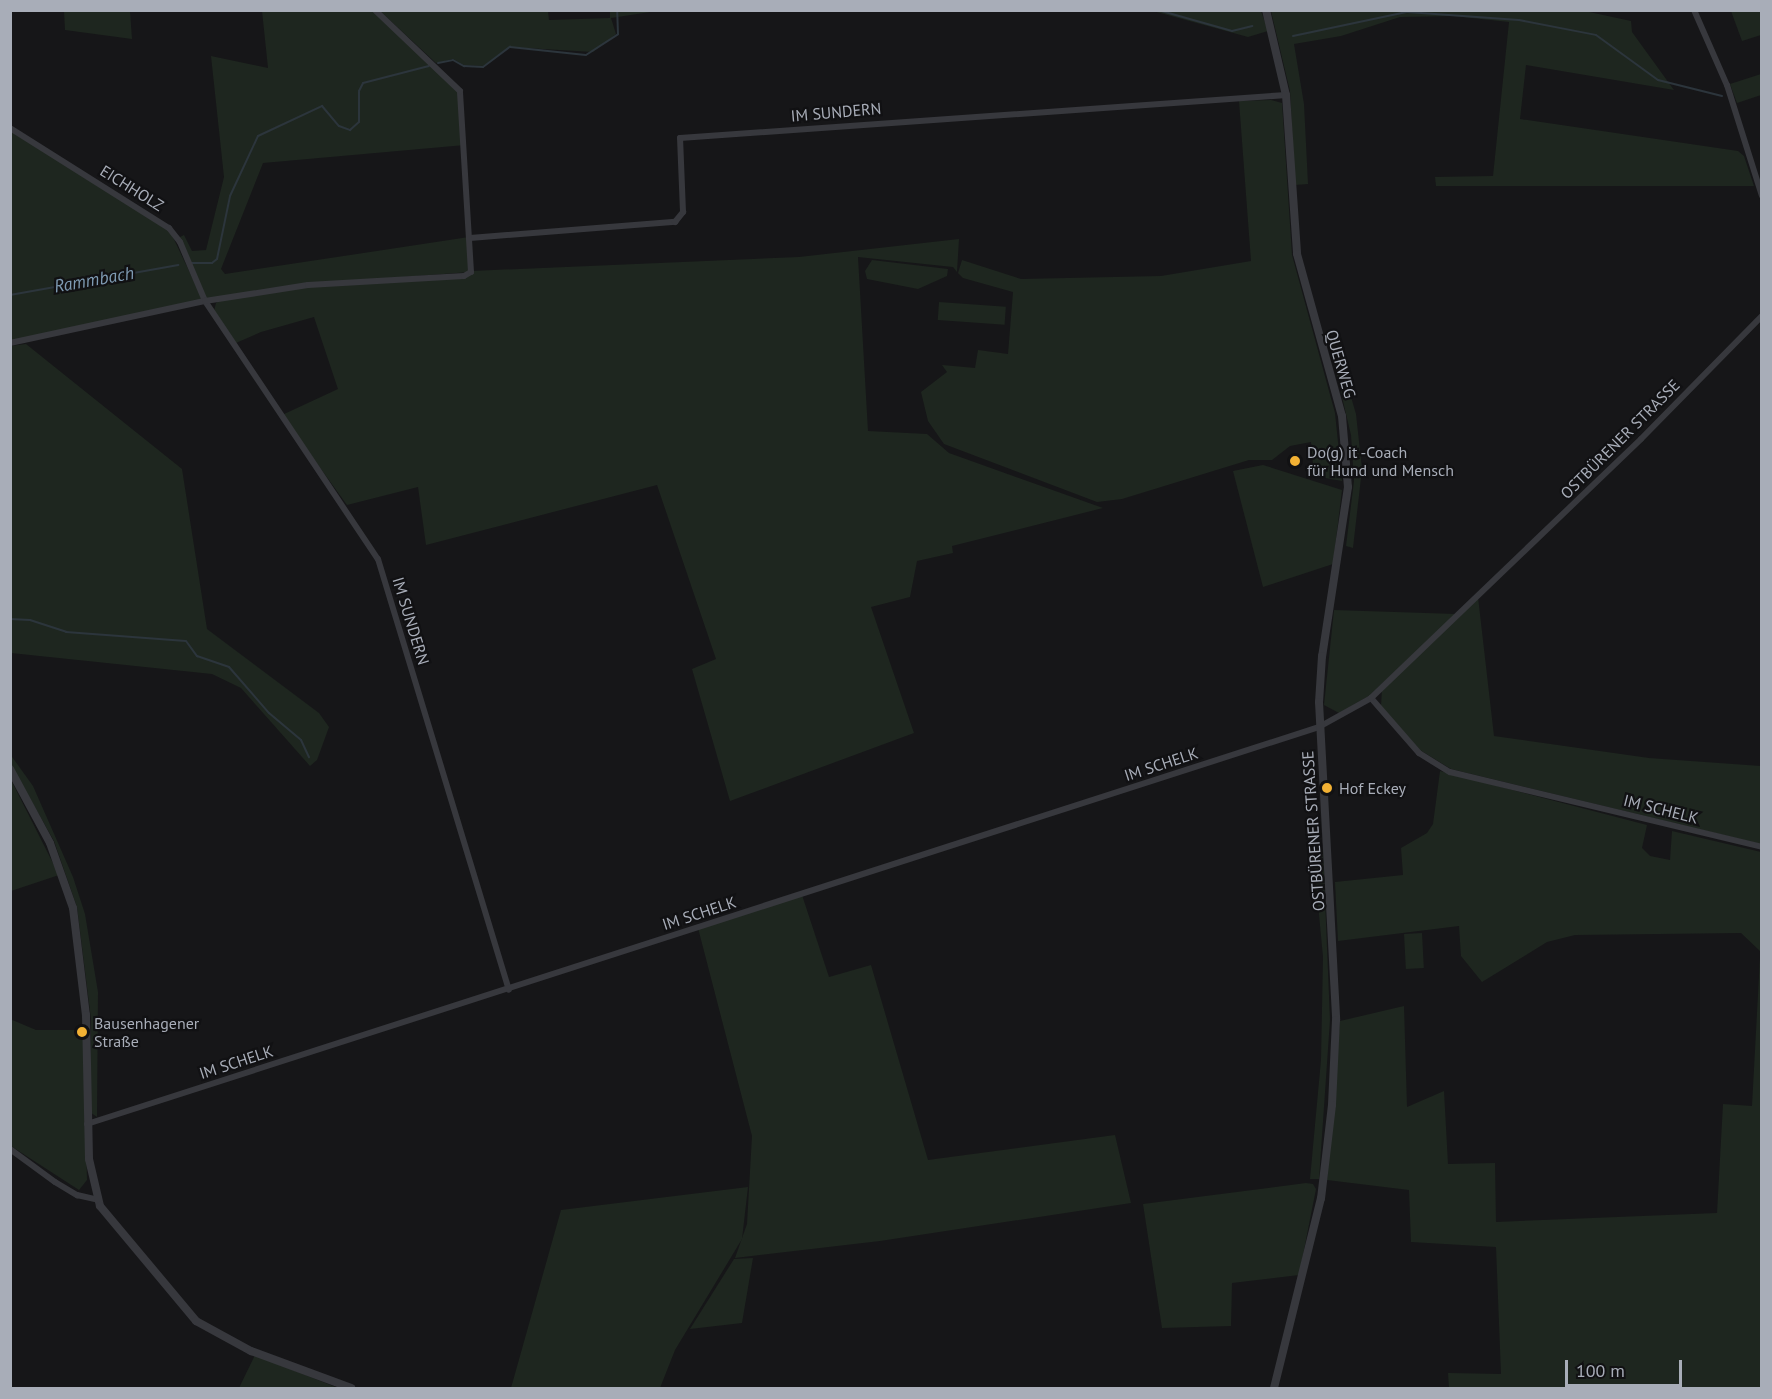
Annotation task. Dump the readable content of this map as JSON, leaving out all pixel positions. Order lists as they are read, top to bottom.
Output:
{
  "streets": {
    "street": [
      "IM SUNDERN",
      "EICHHOLZ",
      "QUERWEG",
      "OSTBÜRENER STRASSE",
      "IM SCHELK"
    ]
  },
  "crossings": [
    ["IM SUNDERN", "EICHHOLZ"],
    ["IM SUNDERN", "QUERWEG"],
    ["IM SUNDERN", "IM SCHELK"],
    ["QUERWEG", "OSTBÜRENER STRASSE"],
    ["QUERWEG", "IM SCHELK"],
    ["OSTBÜRENER STRASSE", "IM SCHELK"]
  ],
  "water": ["Rammbach"],
  "places": ["Do(g) it -Coach für Hund und Mensch", "Hof Eckey", "Bausenhagener Straße"],
  "scale_bar": "100 m"
}
